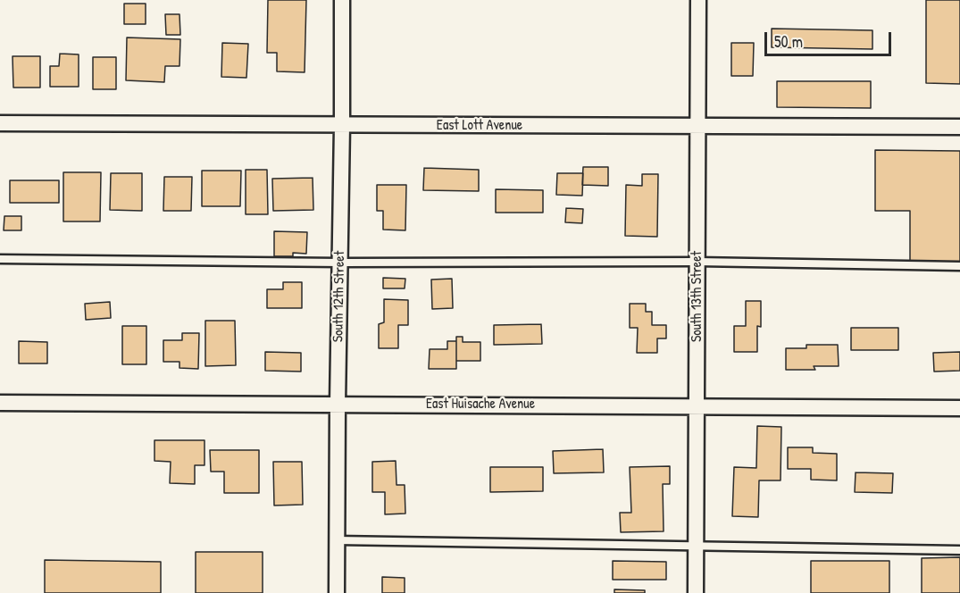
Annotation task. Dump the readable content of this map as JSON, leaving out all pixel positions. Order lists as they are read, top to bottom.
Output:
{
  "streets": {
    "street": [
      "East Lott Avenue",
      "South 12th Street",
      "South 13th Street",
      "East Huisache Avenue"
    ]
  },
  "crossings": [
    ["East Lott Avenue", "South 12th Street"],
    ["East Lott Avenue", "South 13th Street"],
    ["South 12th Street", "East Huisache Avenue"],
    ["South 13th Street", "East Huisache Avenue"]
  ],
  "scale_bar": "50 m"
}
